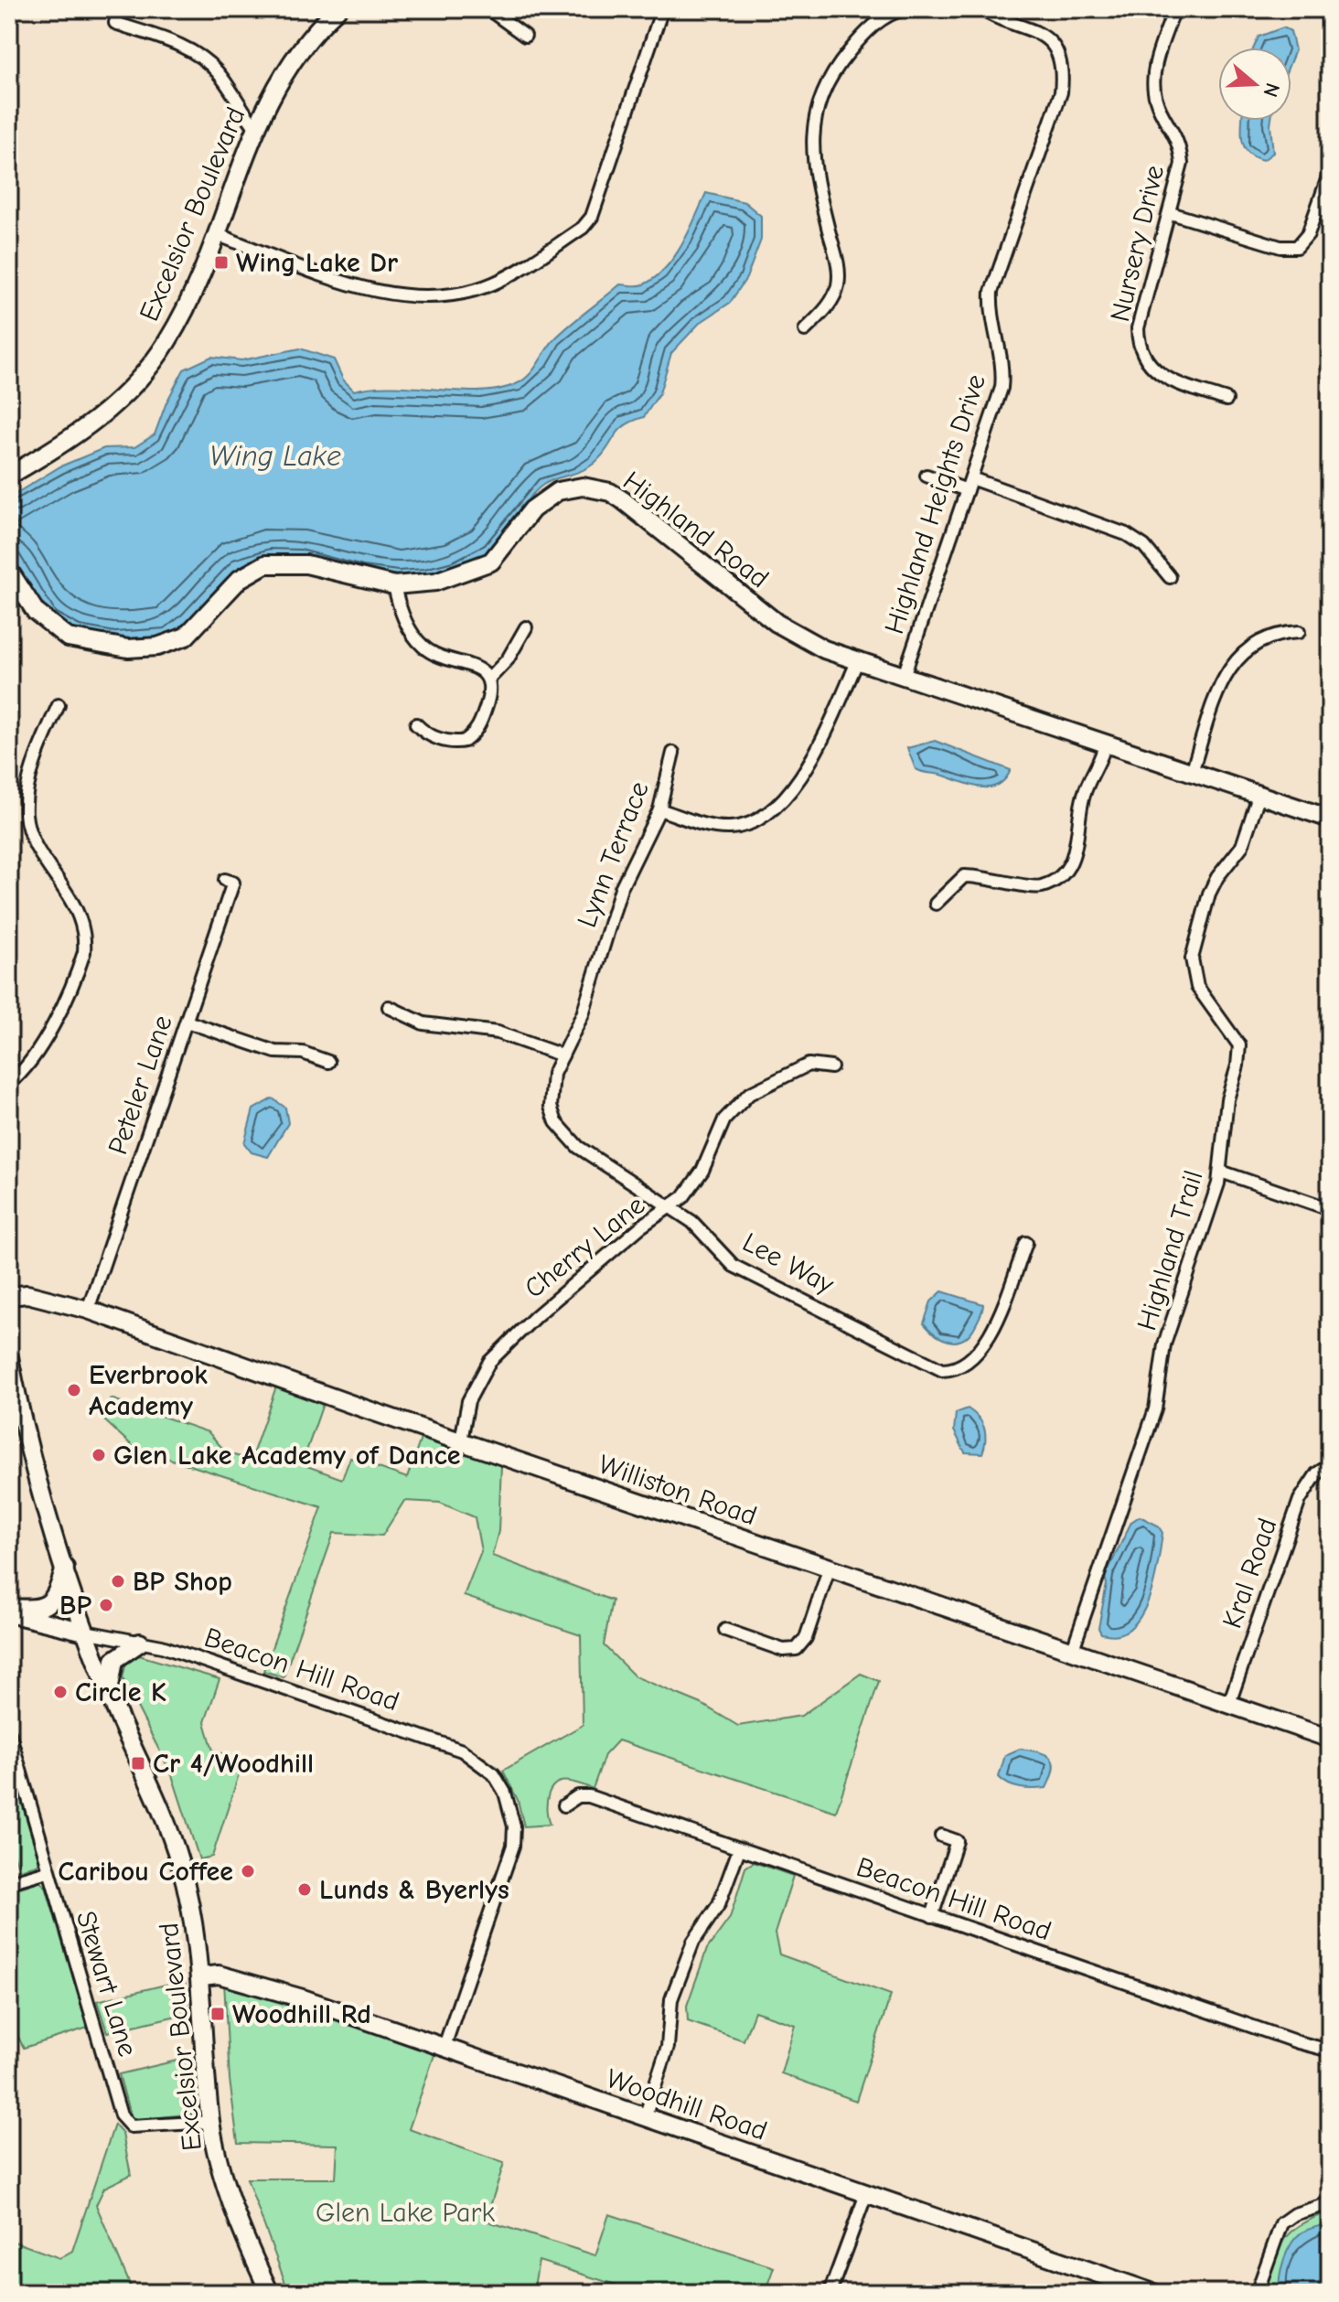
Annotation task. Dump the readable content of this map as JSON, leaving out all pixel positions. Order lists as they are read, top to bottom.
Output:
{
  "streets": {
    "main road": [
      "Excelsior Boulevard",
      "Highland Road",
      "Williston Road",
      "Woodhill Road"
    ],
    "street": [
      "Nursery Drive",
      "Highland Heights Drive",
      "Lynn Terrace",
      "Peteler Lane",
      "Cherry Lane",
      "Highland Trail",
      "Lee Way",
      "Kral Road",
      "Beacon Hill Road",
      "Stewart Lane"
    ]
  },
  "crossings": [
    ["Excelsior Boulevard", "Beacon Hill Road"],
    ["Excelsior Boulevard", "Stewart Lane"],
    ["Excelsior Boulevard", "Woodhill Road"],
    ["Highland Heights Drive", "Highland Road"],
    ["Highland Heights Drive", "Lynn Terrace"],
    ["Highland Road", "Highland Trail"],
    ["Lynn Terrace", "Lee Way"],
    ["Peteler Lane", "Williston Road"],
    ["Cherry Lane", "Lee Way"],
    ["Cherry Lane", "Williston Road"],
    ["Highland Trail", "Williston Road"],
    ["Williston Road", "Kral Road"],
    ["Beacon Hill Road", "Woodhill Road"]
  ],
  "water": ["Wing Lake"],
  "parks": ["Glen Lake Park"],
  "places": {
    "transit": ["Wing Lake Dr", "Cr 4/Woodhill", "Woodhill Rd"],
    "other": [
      "Everbrook Academy",
      "Glen Lake Academy of Dance",
      "BP Shop",
      "BP",
      "Circle K",
      "Caribou Coffee",
      "Lunds & Byerlys"
    ]
  },
  "north": "right"
}
